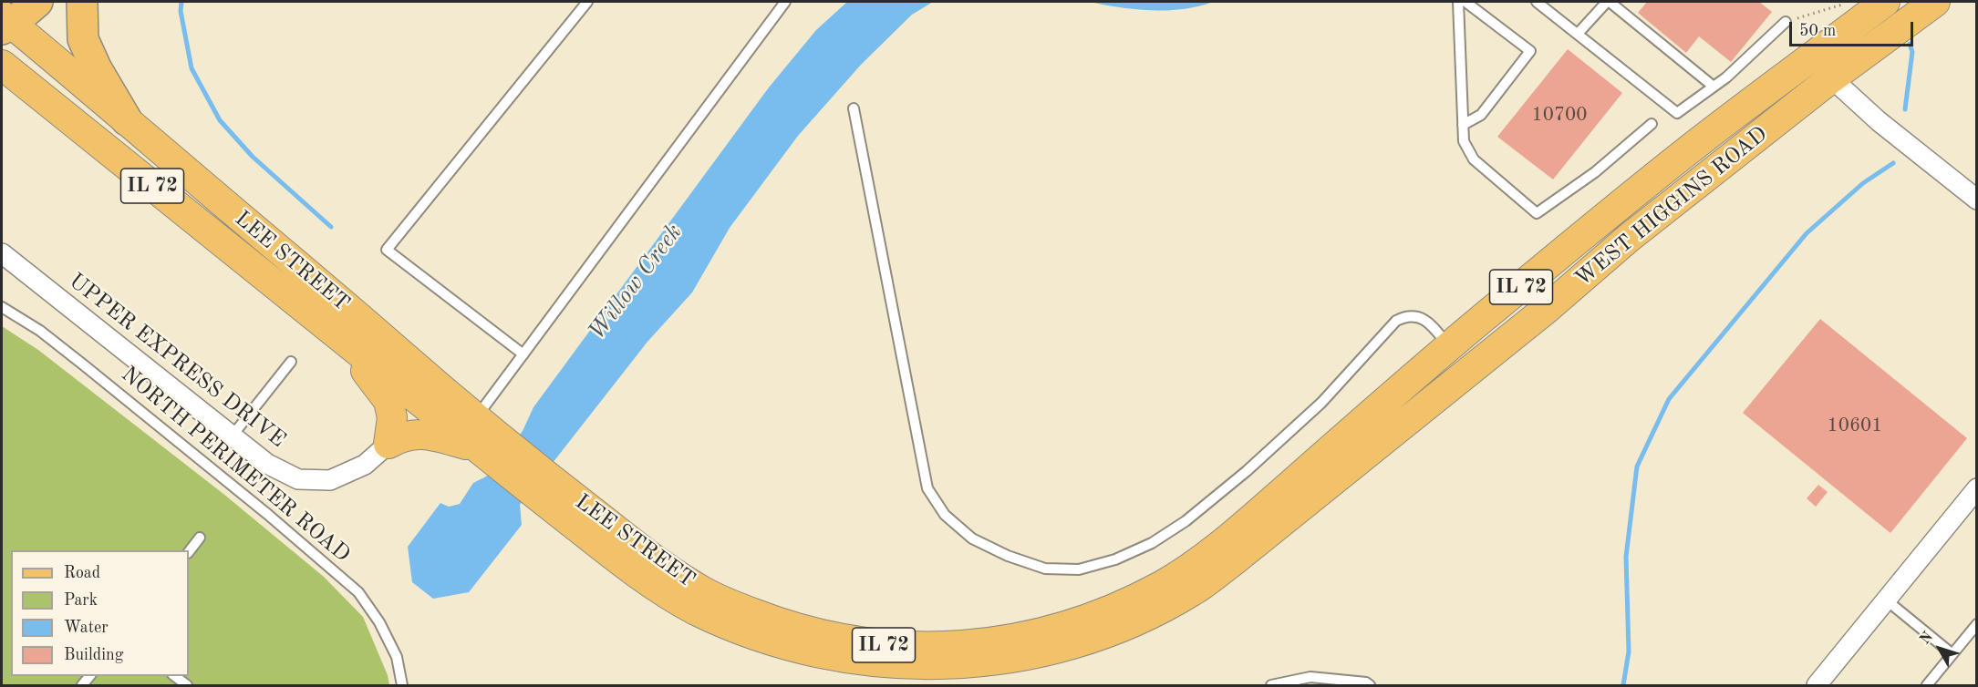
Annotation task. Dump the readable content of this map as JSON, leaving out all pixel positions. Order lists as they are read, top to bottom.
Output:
{
  "streets": {
    "main road": ["IL 72", "WEST HIGGINS ROAD", "LEE STREET"],
    "street": ["UPPER EXPRESS DRIVE"],
    "lane": ["NORTH PERIMETER ROAD"]
  },
  "crossings": [
    ["IL 72", "LEE STREET"],
    ["WEST HIGGINS ROAD", "LEE STREET"]
  ],
  "water": ["Willow Creek"],
  "house_numbers": ["10700", "10601"],
  "legend": [
    "Road",
    "Park",
    "Water",
    "Building"
  ],
  "scale_bar": "50 m",
  "north": "top left"
}
